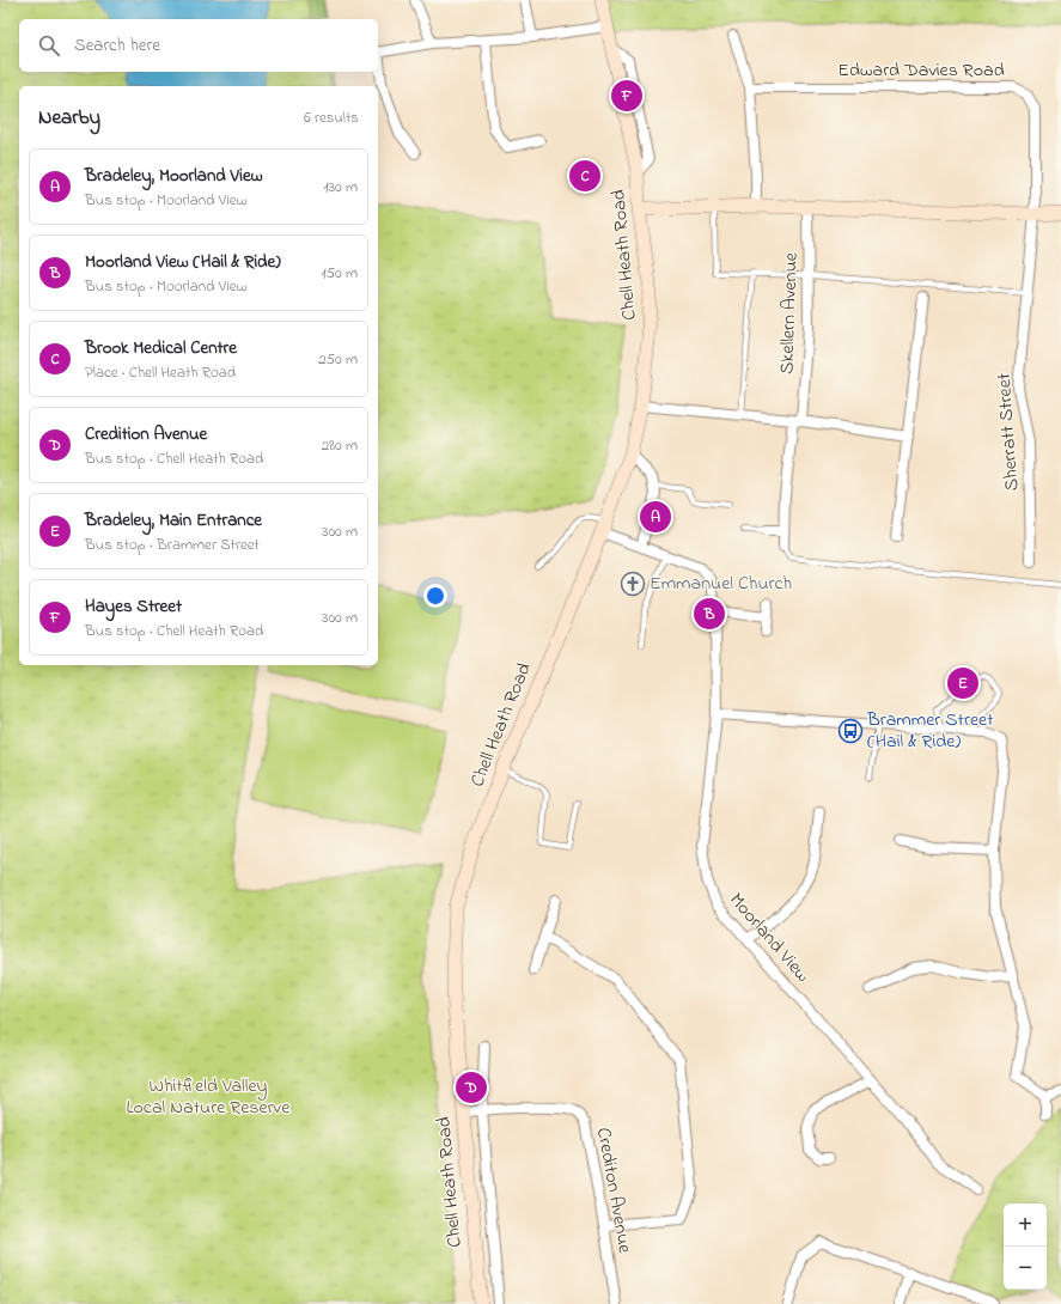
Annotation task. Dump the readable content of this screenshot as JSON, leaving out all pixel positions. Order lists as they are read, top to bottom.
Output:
{
  "streets": {
    "street": [
      "Edward Davies Road",
      "Chell Heath Road",
      "Skellern Avenue",
      "Sherratt Street",
      "Moorland View",
      "Crediton Avenue"
    ]
  },
  "crossings": [
    ["Edward Davies Road", "Sherratt Street"],
    ["Chell Heath Road", "Moorland View"],
    ["Chell Heath Road", "Crediton Avenue"]
  ],
  "parks": ["Whitfield Valley Local Nature Reserve"],
  "places": {
    "church": ["Emmanuel Church"],
    "bus stop": ["Brammer Street (Hail & Ride)"]
  },
  "page": {
    "search": "Search here",
    "pins": [
      "F",
      "C",
      "A",
      "B",
      "E",
      "D"
    ],
    "heading": ["Nearby", "6 results"],
    "list": [
      {
        "mark": "A",
        "name": "Bradeley, Moorland View",
        "note": "Bus stop · Moorland View",
        "value": "130 m"
      },
      {
        "mark": "B",
        "name": "Moorland View (Hail & Ride)",
        "note": "Bus stop · Moorland View",
        "value": "150 m"
      },
      {
        "mark": "C",
        "name": "Brook Medical Centre",
        "note": "Place · Chell Heath Road",
        "value": "250 m"
      },
      {
        "mark": "D",
        "name": "Credition Avenue",
        "note": "Bus stop · Chell Heath Road",
        "value": "280 m"
      },
      {
        "mark": "E",
        "name": "Bradeley, Main Entrance",
        "note": "Bus stop · Brammer Street",
        "value": "300 m"
      },
      {
        "mark": "F",
        "name": "Hayes Street",
        "note": "Bus stop · Chell Heath Road",
        "value": "300 m"
      }
    ],
    "map_buttons": ["+", "−"]
  }
}
